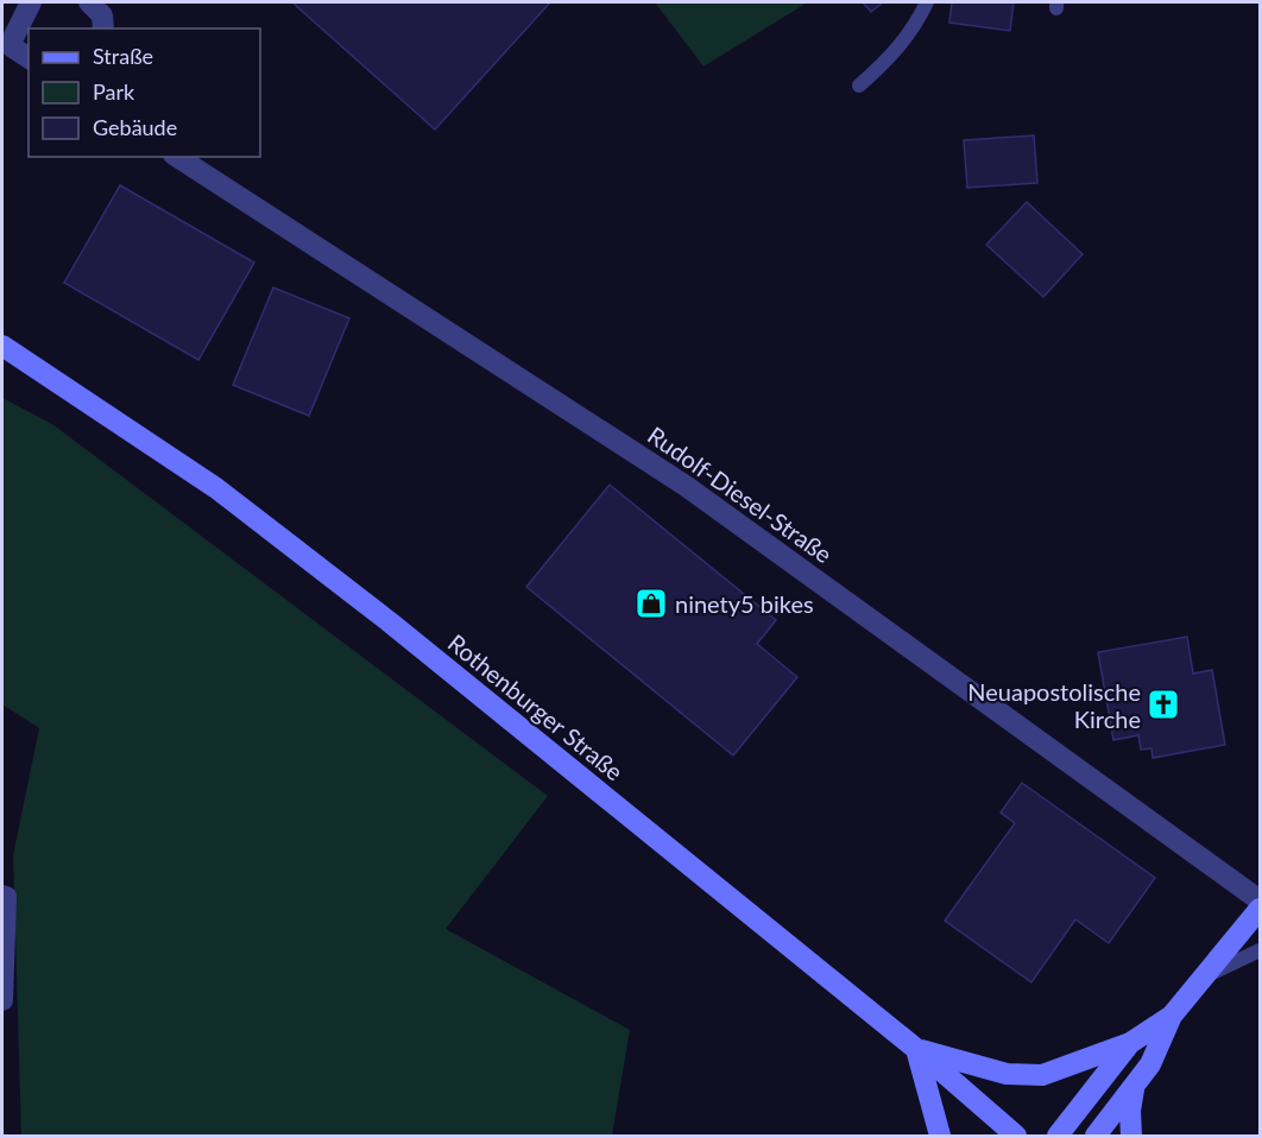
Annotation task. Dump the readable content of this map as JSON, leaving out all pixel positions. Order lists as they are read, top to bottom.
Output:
{
  "streets": {
    "main road": ["Rothenburger Straße"],
    "street": ["Rudolf-Diesel-Straße"]
  },
  "places": {
    "shop": ["ninety5 bikes"],
    "church": ["Neuapostolische Kirche"]
  },
  "legend": ["Straße", "Park", "Gebäude"]
}
